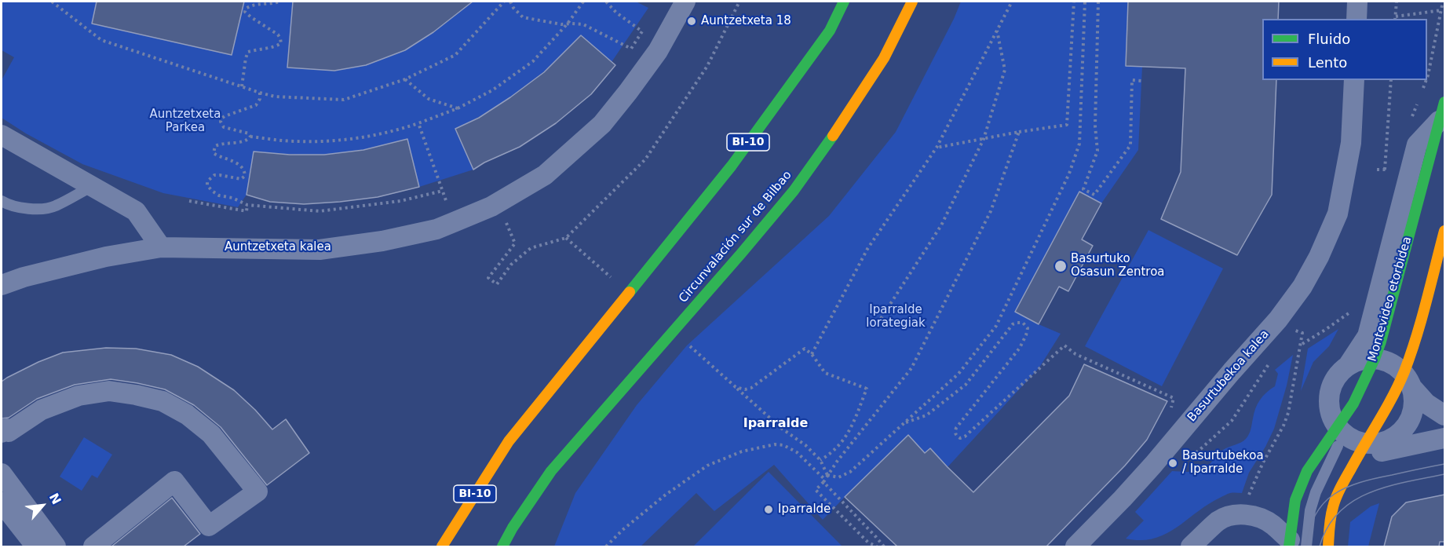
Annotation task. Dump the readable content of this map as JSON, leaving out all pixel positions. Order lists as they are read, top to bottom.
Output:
{
  "streets": {
    "main road": ["BI-10", "Circunvalación sur de Bilbao", "Montevideo etorbidea"],
    "street": ["Auntzetxeta kalea", "Basurtubekoa kalea"]
  },
  "districts": ["Iparralde"],
  "parks": ["Auntzetxeta Parkea", "Iparralde lorategiak"],
  "places": [
    "Auntzetxeta 18",
    "Basurtuko Osasun Zentroa",
    "Basurtubekoa / Iparralde",
    "Iparralde"
  ],
  "legend": ["Fluido", "Lento"],
  "north": "top right"
}
